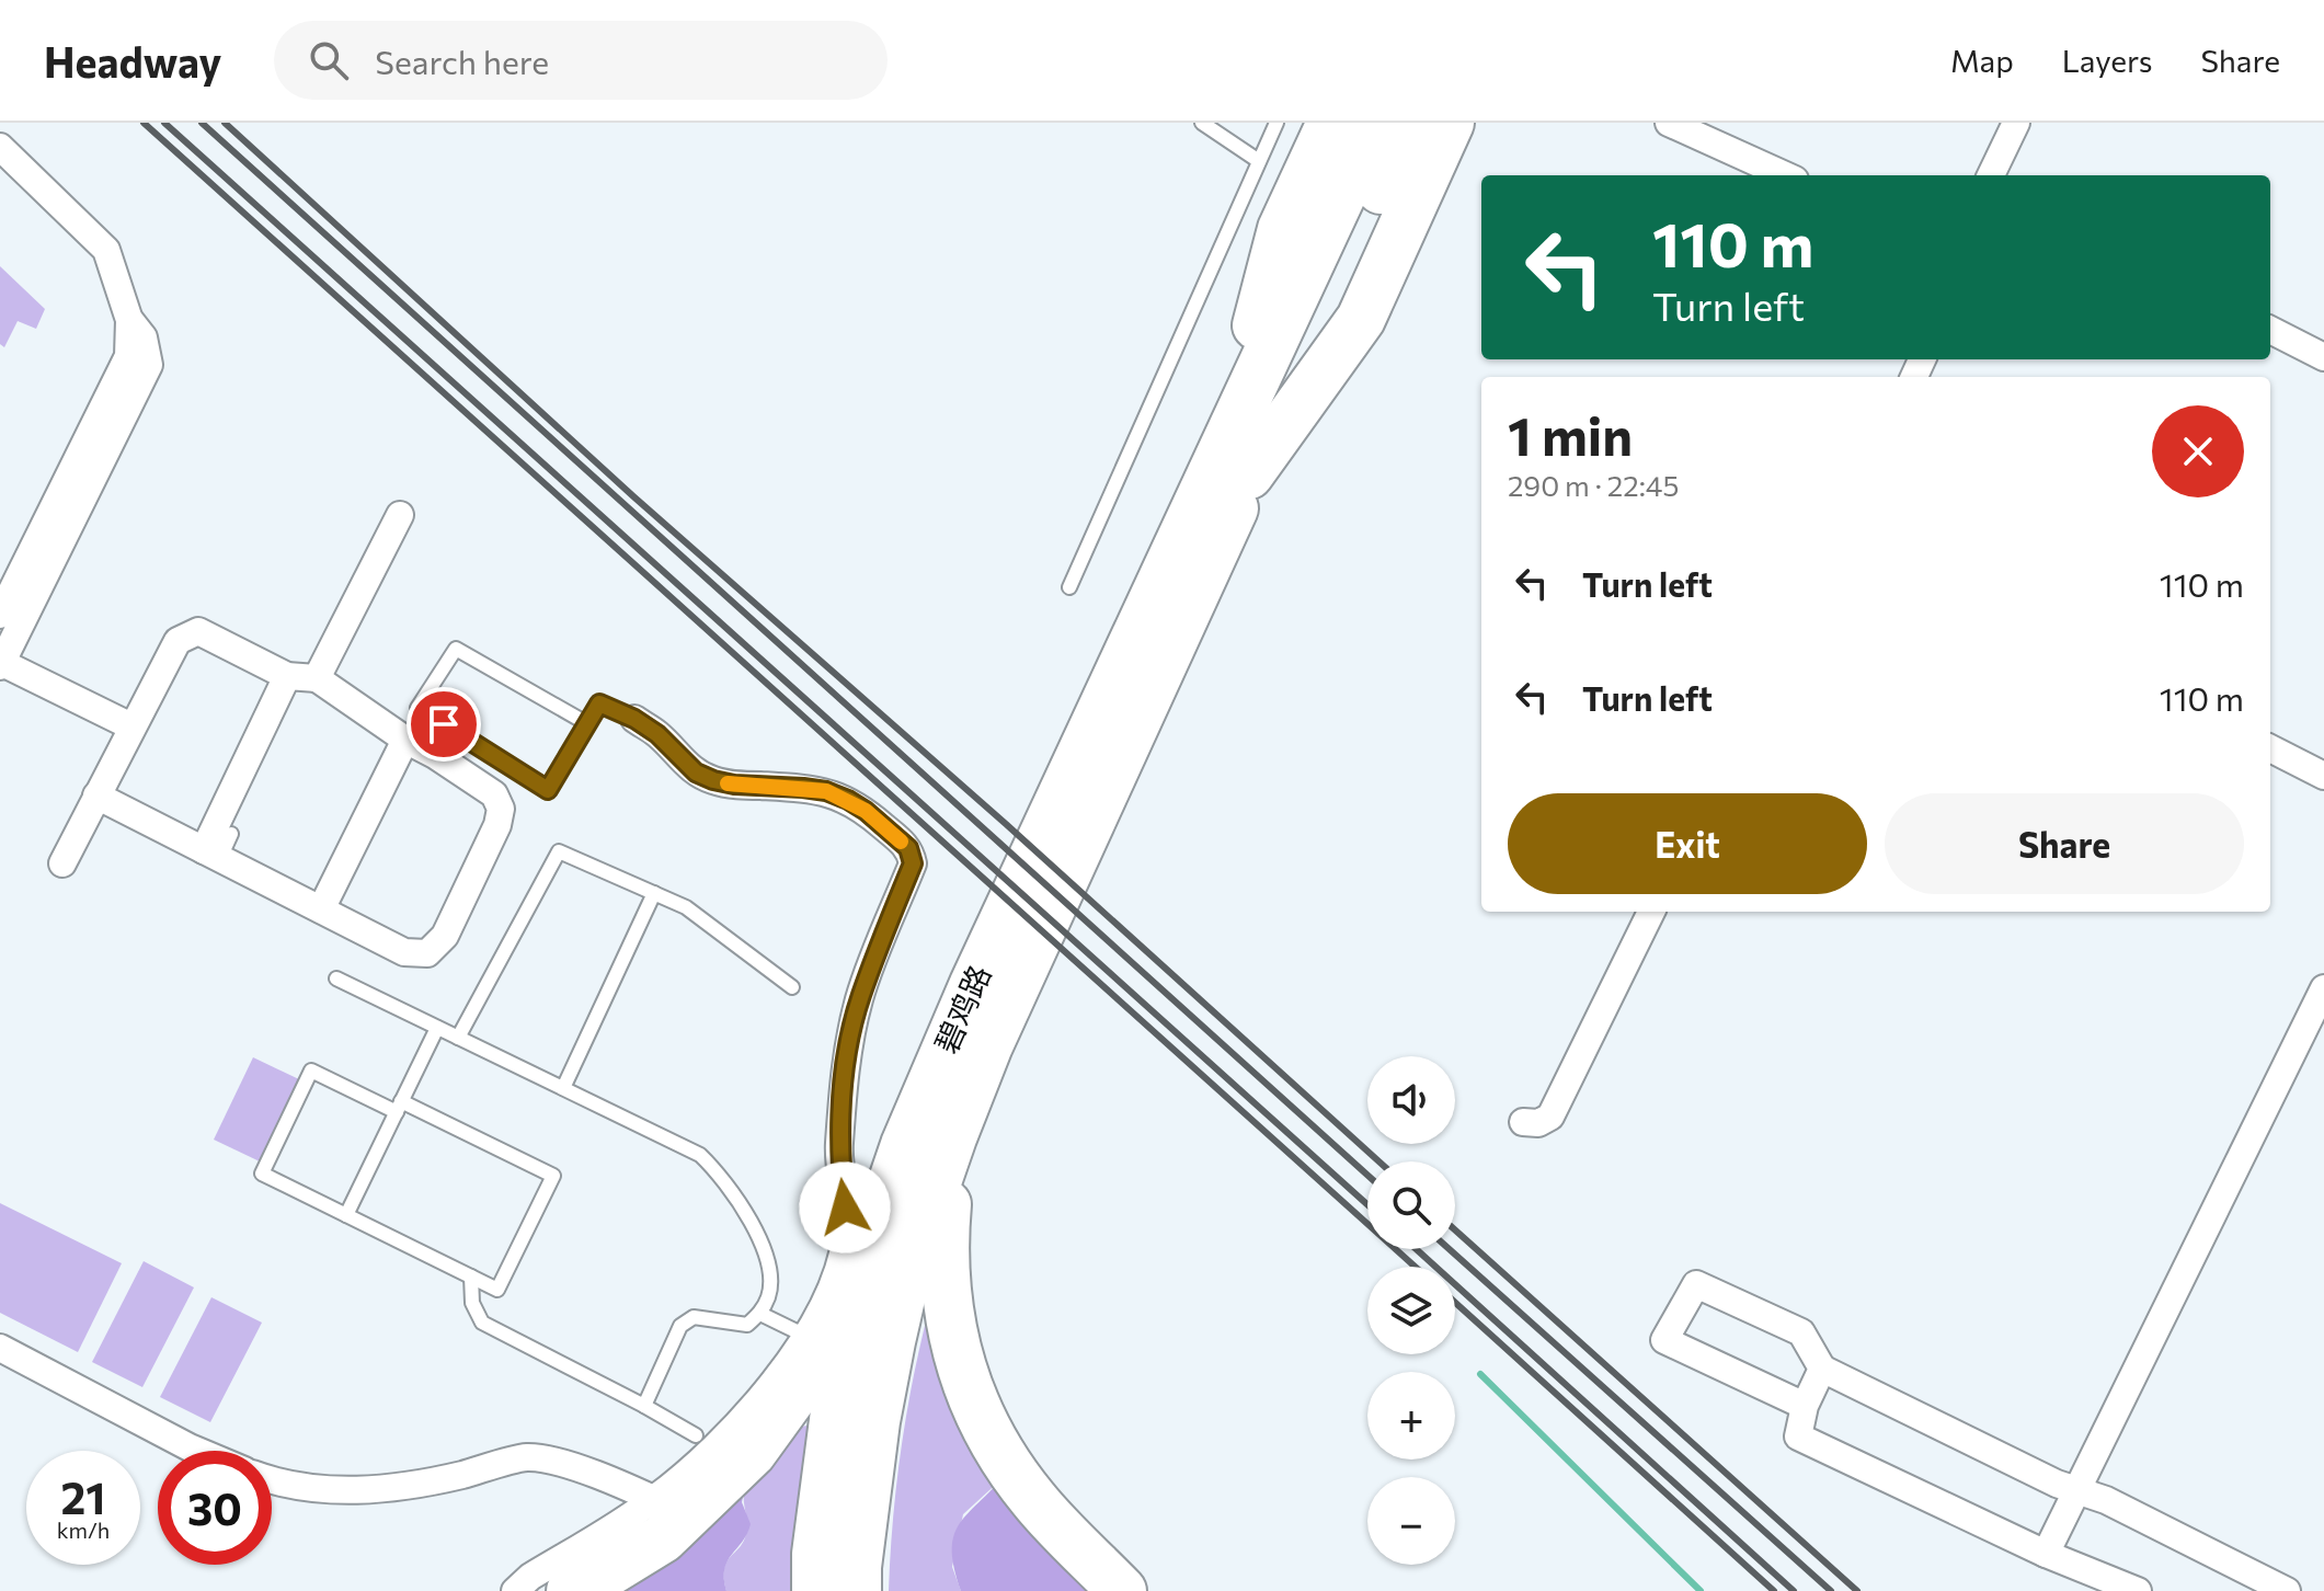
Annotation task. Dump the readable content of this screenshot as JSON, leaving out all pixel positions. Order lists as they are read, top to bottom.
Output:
{
  "streets": {
    "highway": ["碧鸡路"]
  },
  "page": {
    "header": "Headway",
    "search": "Search here",
    "nav": ["Map", "Layers", "Share"],
    "turn": ["110 m", "Turn left"],
    "heading": ["1 min", "290 m · 22:45"],
    "list": [
      {
        "name": "Turn left",
        "value": "110 m"
      },
      {
        "name": "Turn left",
        "value": "110 m"
      }
    ],
    "buttons": ["Exit", "Share"],
    "map_buttons": ["+", "−"],
    "speed": "21 km/h",
    "limit": "30"
  }
}
